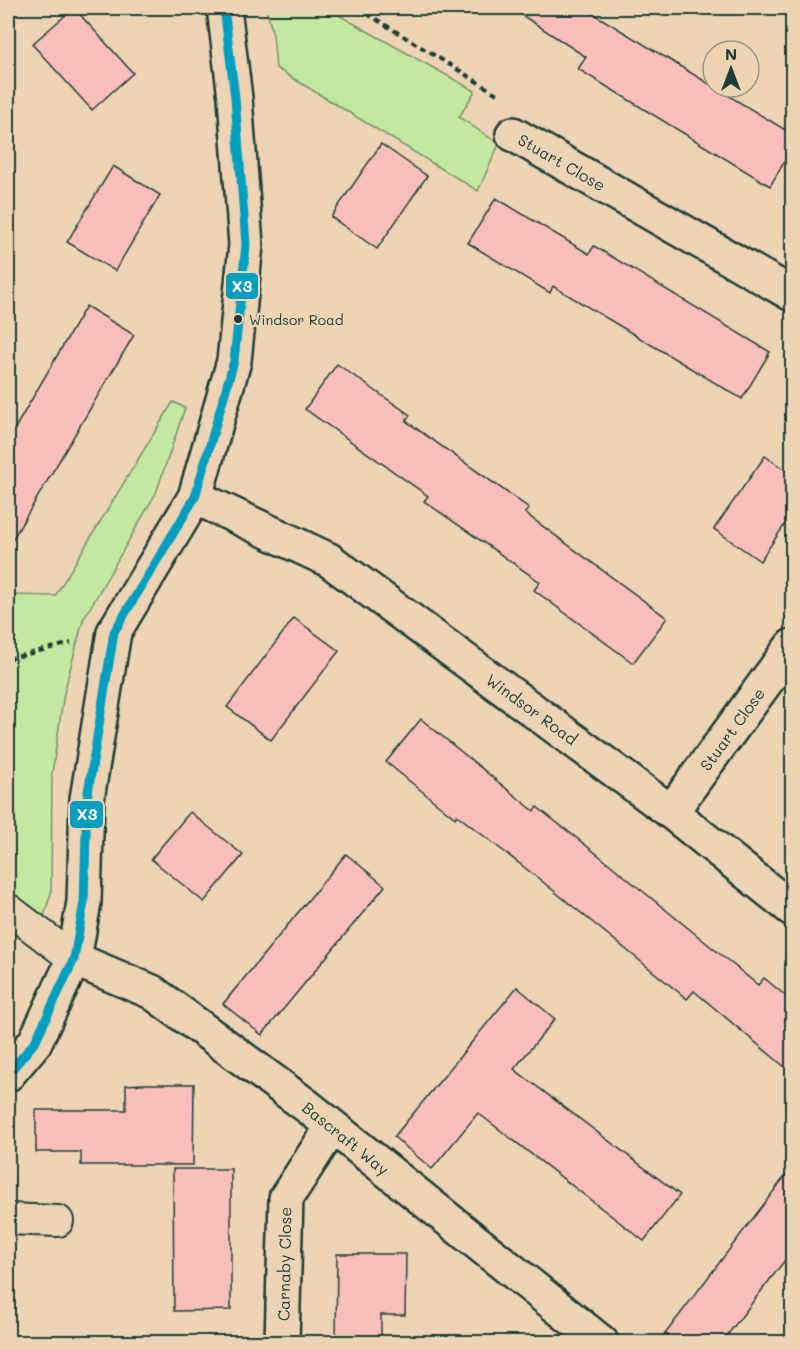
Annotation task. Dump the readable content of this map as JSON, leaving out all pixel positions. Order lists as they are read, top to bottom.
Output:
{
  "streets": {
    "street": [
      "Stuart Close",
      "Windsor Road",
      "Bascraft Way",
      "Carnaby Close"
    ]
  },
  "crossings": [
    ["Stuart Close", "Windsor Road"],
    ["Bascraft Way", "Carnaby Close"]
  ],
  "places": ["Windsor Road"],
  "lines": ["transit line X3"],
  "north": "top"
}
